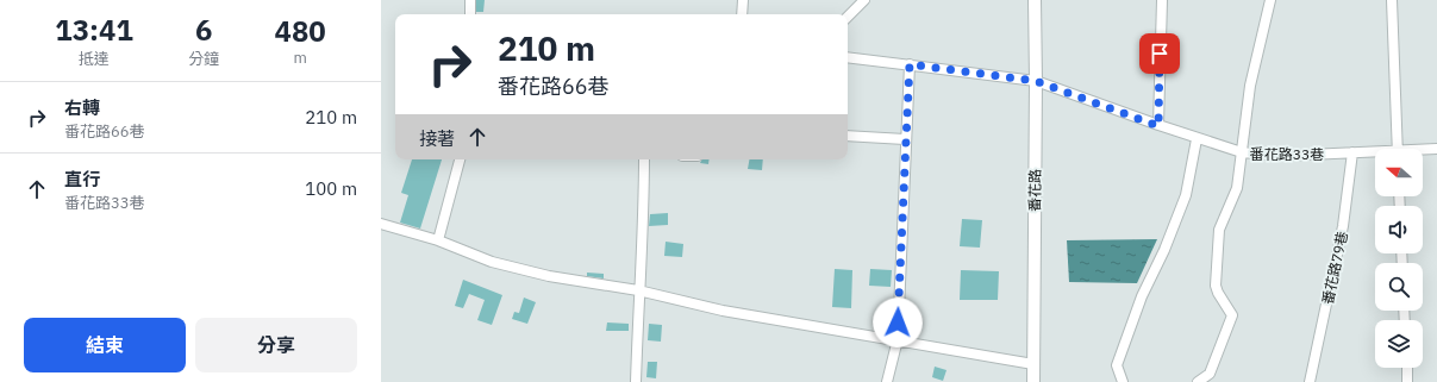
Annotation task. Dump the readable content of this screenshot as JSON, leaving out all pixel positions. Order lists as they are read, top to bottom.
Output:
{
  "streets": {
    "main road": ["番花路"],
    "street": ["番花路33巷", "番花路79巷"]
  },
  "crossings": [
    ["番花路33巷", "番花路"],
    ["番花路33巷", "番花路79巷"]
  ],
  "north": "left",
  "page": {
    "eta": [
      "13:41",
      "抵達",
      "6",
      "分鐘",
      "480",
      "m"
    ],
    "turn": ["210 m", "番花路66巷"],
    "list": [
      {
        "name": "右轉",
        "note": "番花路66巷",
        "value": "210 m"
      },
      {
        "name": "直行",
        "note": "番花路33巷",
        "value": "100 m"
      }
    ],
    "then": "接著",
    "buttons": ["結束", "分享"]
  }
}
